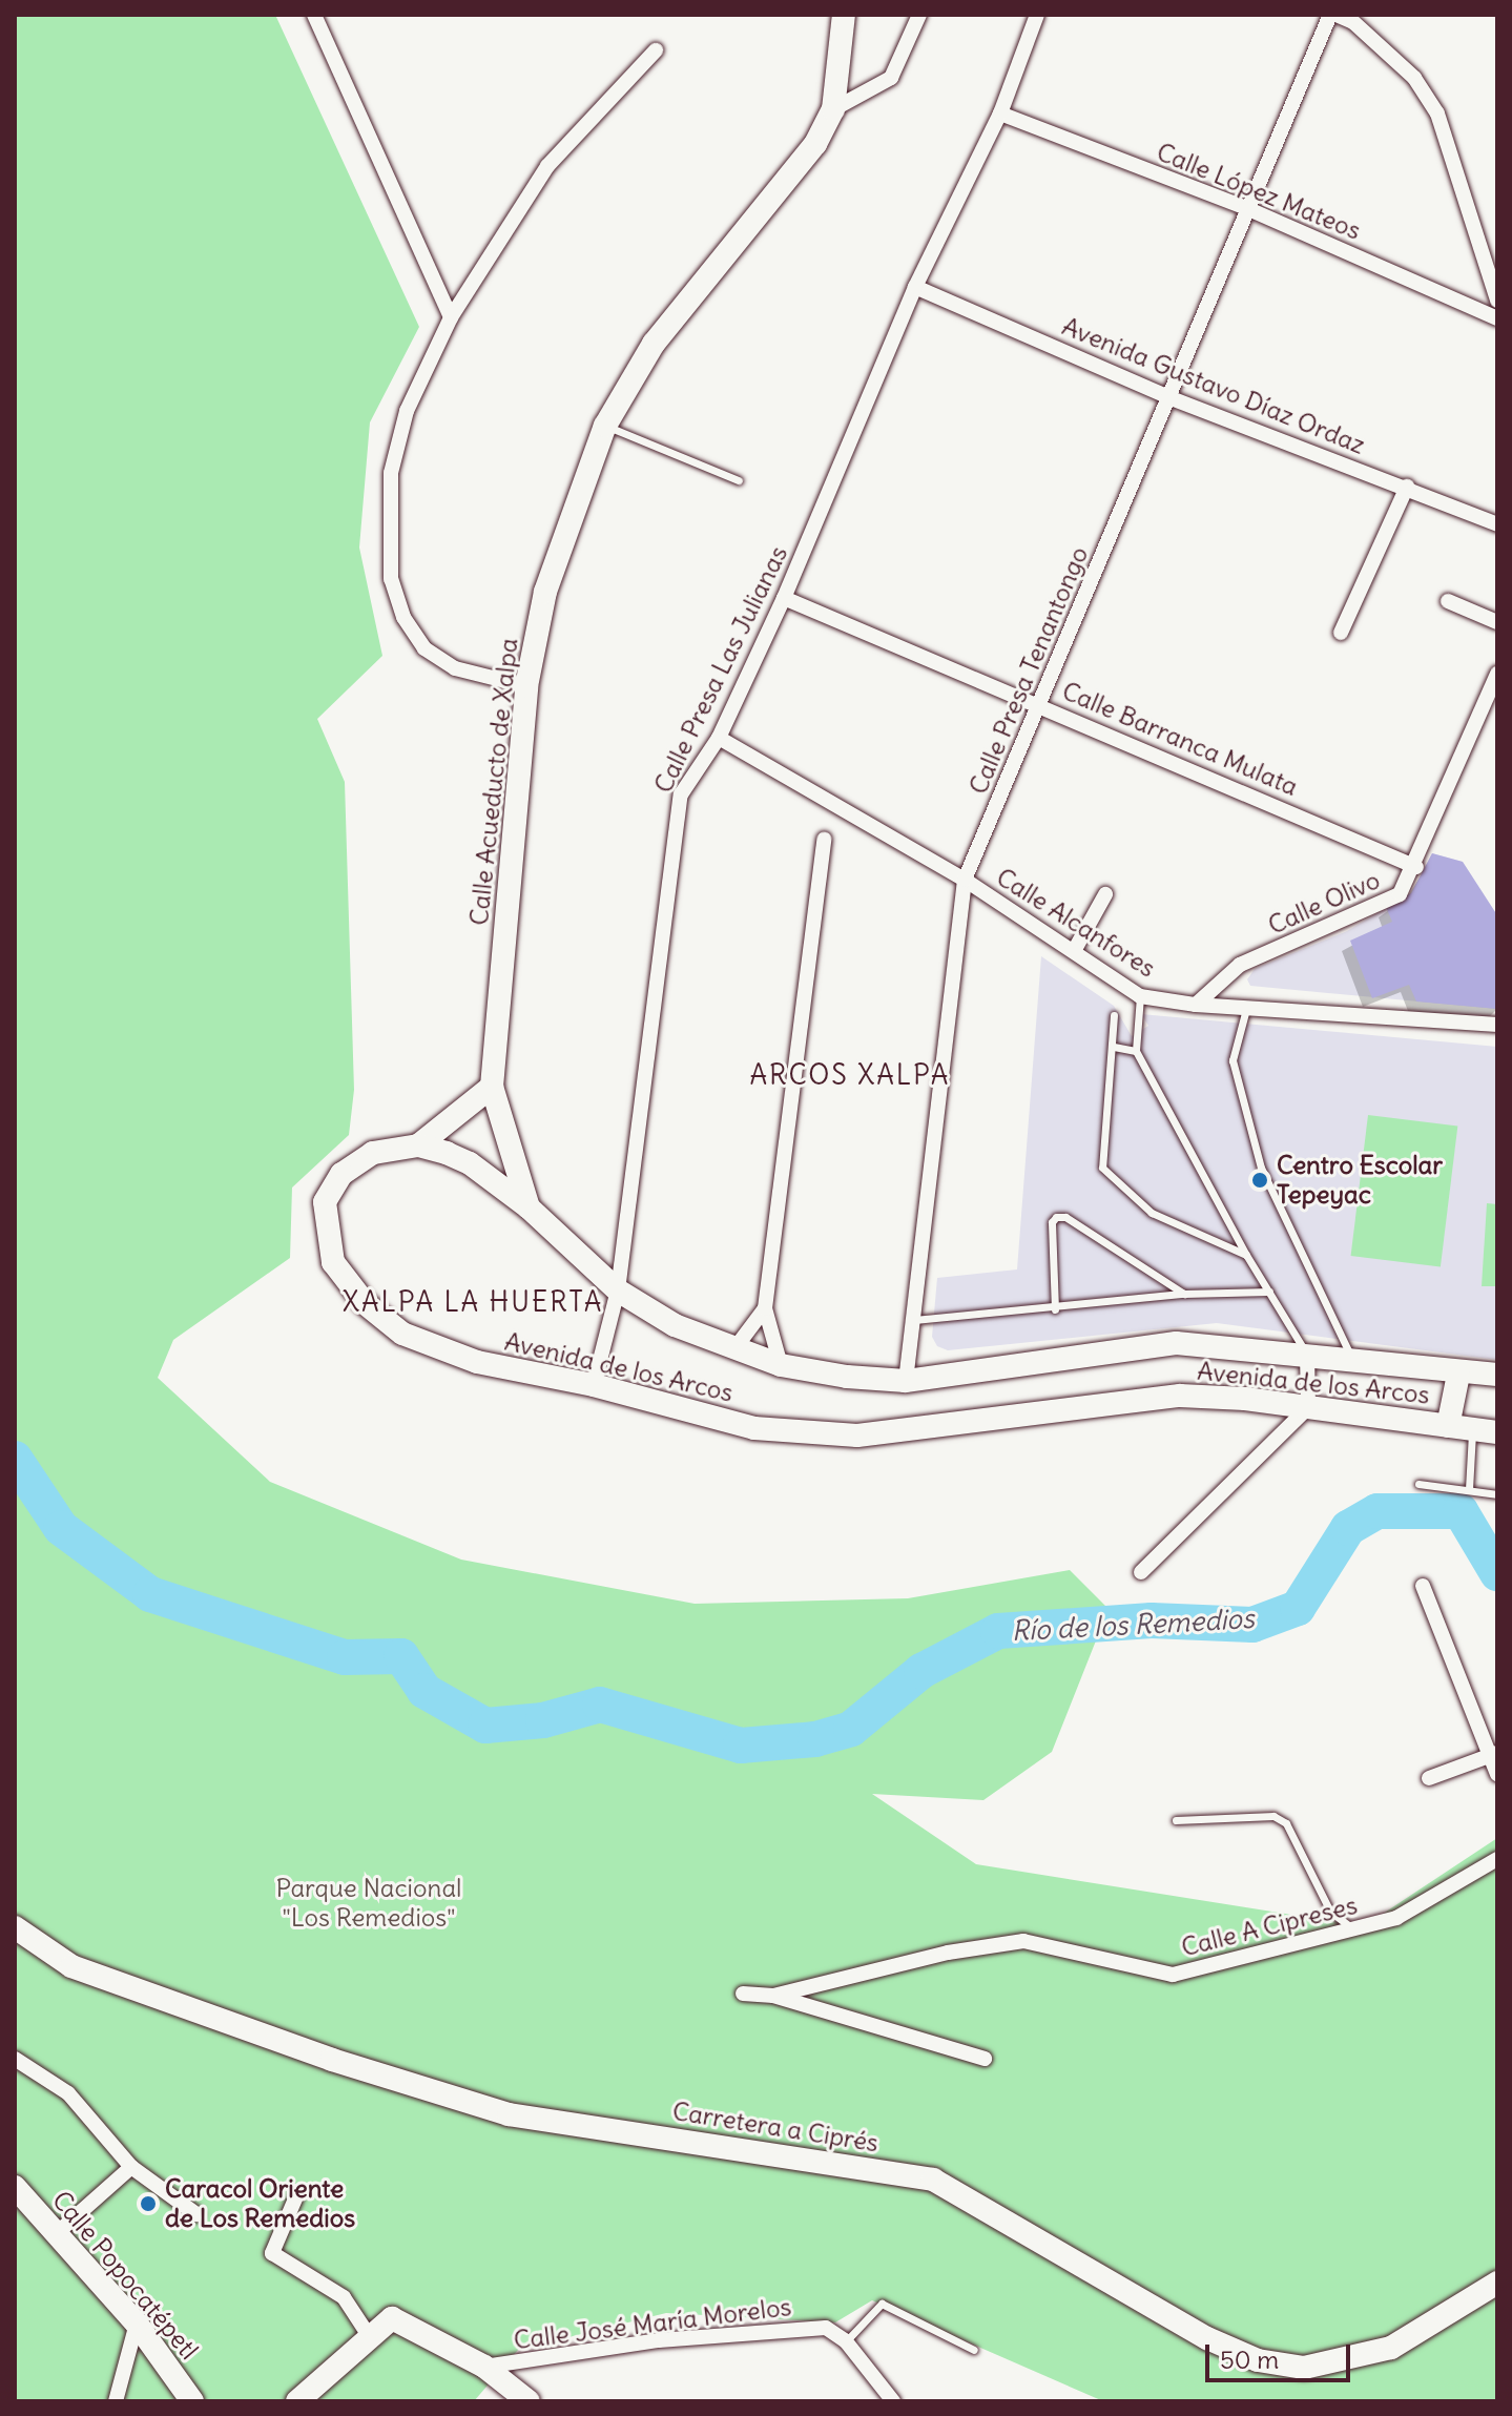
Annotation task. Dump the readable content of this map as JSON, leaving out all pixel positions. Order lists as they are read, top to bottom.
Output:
{
  "streets": {
    "main road": [
      "Calle Acueducto de Xalpa",
      "Avenida de los Arcos",
      "Carretera a Ciprés",
      "Calle Popocatépetl"
    ],
    "street": [
      "Calle López Mateos",
      "Avenida Gustavo Díaz Ordaz",
      "Calle Presa Las Julianas",
      "Calle Presa Tenantongo",
      "Calle Barranca Mulata",
      "Calle Olivo",
      "Calle Alcanfores",
      "Calle A Cipreses",
      "Calle José María Morelos"
    ]
  },
  "crossings": [
    ["Calle López Mateos", "Calle Presa Las Julianas"],
    ["Calle López Mateos", "Calle Presa Tenantongo"],
    ["Avenida Gustavo Díaz Ordaz", "Calle Presa Las Julianas"],
    ["Avenida Gustavo Díaz Ordaz", "Calle Presa Tenantongo"],
    ["Calle Presa Las Julianas", "Calle Barranca Mulata"],
    ["Calle Presa Las Julianas", "Calle Alcanfores"],
    ["Calle Presa Las Julianas", "Avenida de los Arcos"],
    ["Calle Presa Tenantongo", "Calle Barranca Mulata"],
    ["Calle Presa Tenantongo", "Calle Alcanfores"],
    ["Calle Presa Tenantongo", "Avenida de los Arcos"],
    ["Calle Barranca Mulata", "Calle Olivo"],
    ["Calle Acueducto de Xalpa", "Avenida de los Arcos"],
    ["Calle Olivo", "Calle Alcanfores"]
  ],
  "districts": ["ARCOS XALPA", "XALPA LA HUERTA"],
  "water": ["Río de los Remedios"],
  "parks": ["Parque Nacional \"Los Remedios\""],
  "places": ["Centro Escolar Tepeyac", "Caracol Oriente de Los Remedios"],
  "scale_bar": "50 m"
}
